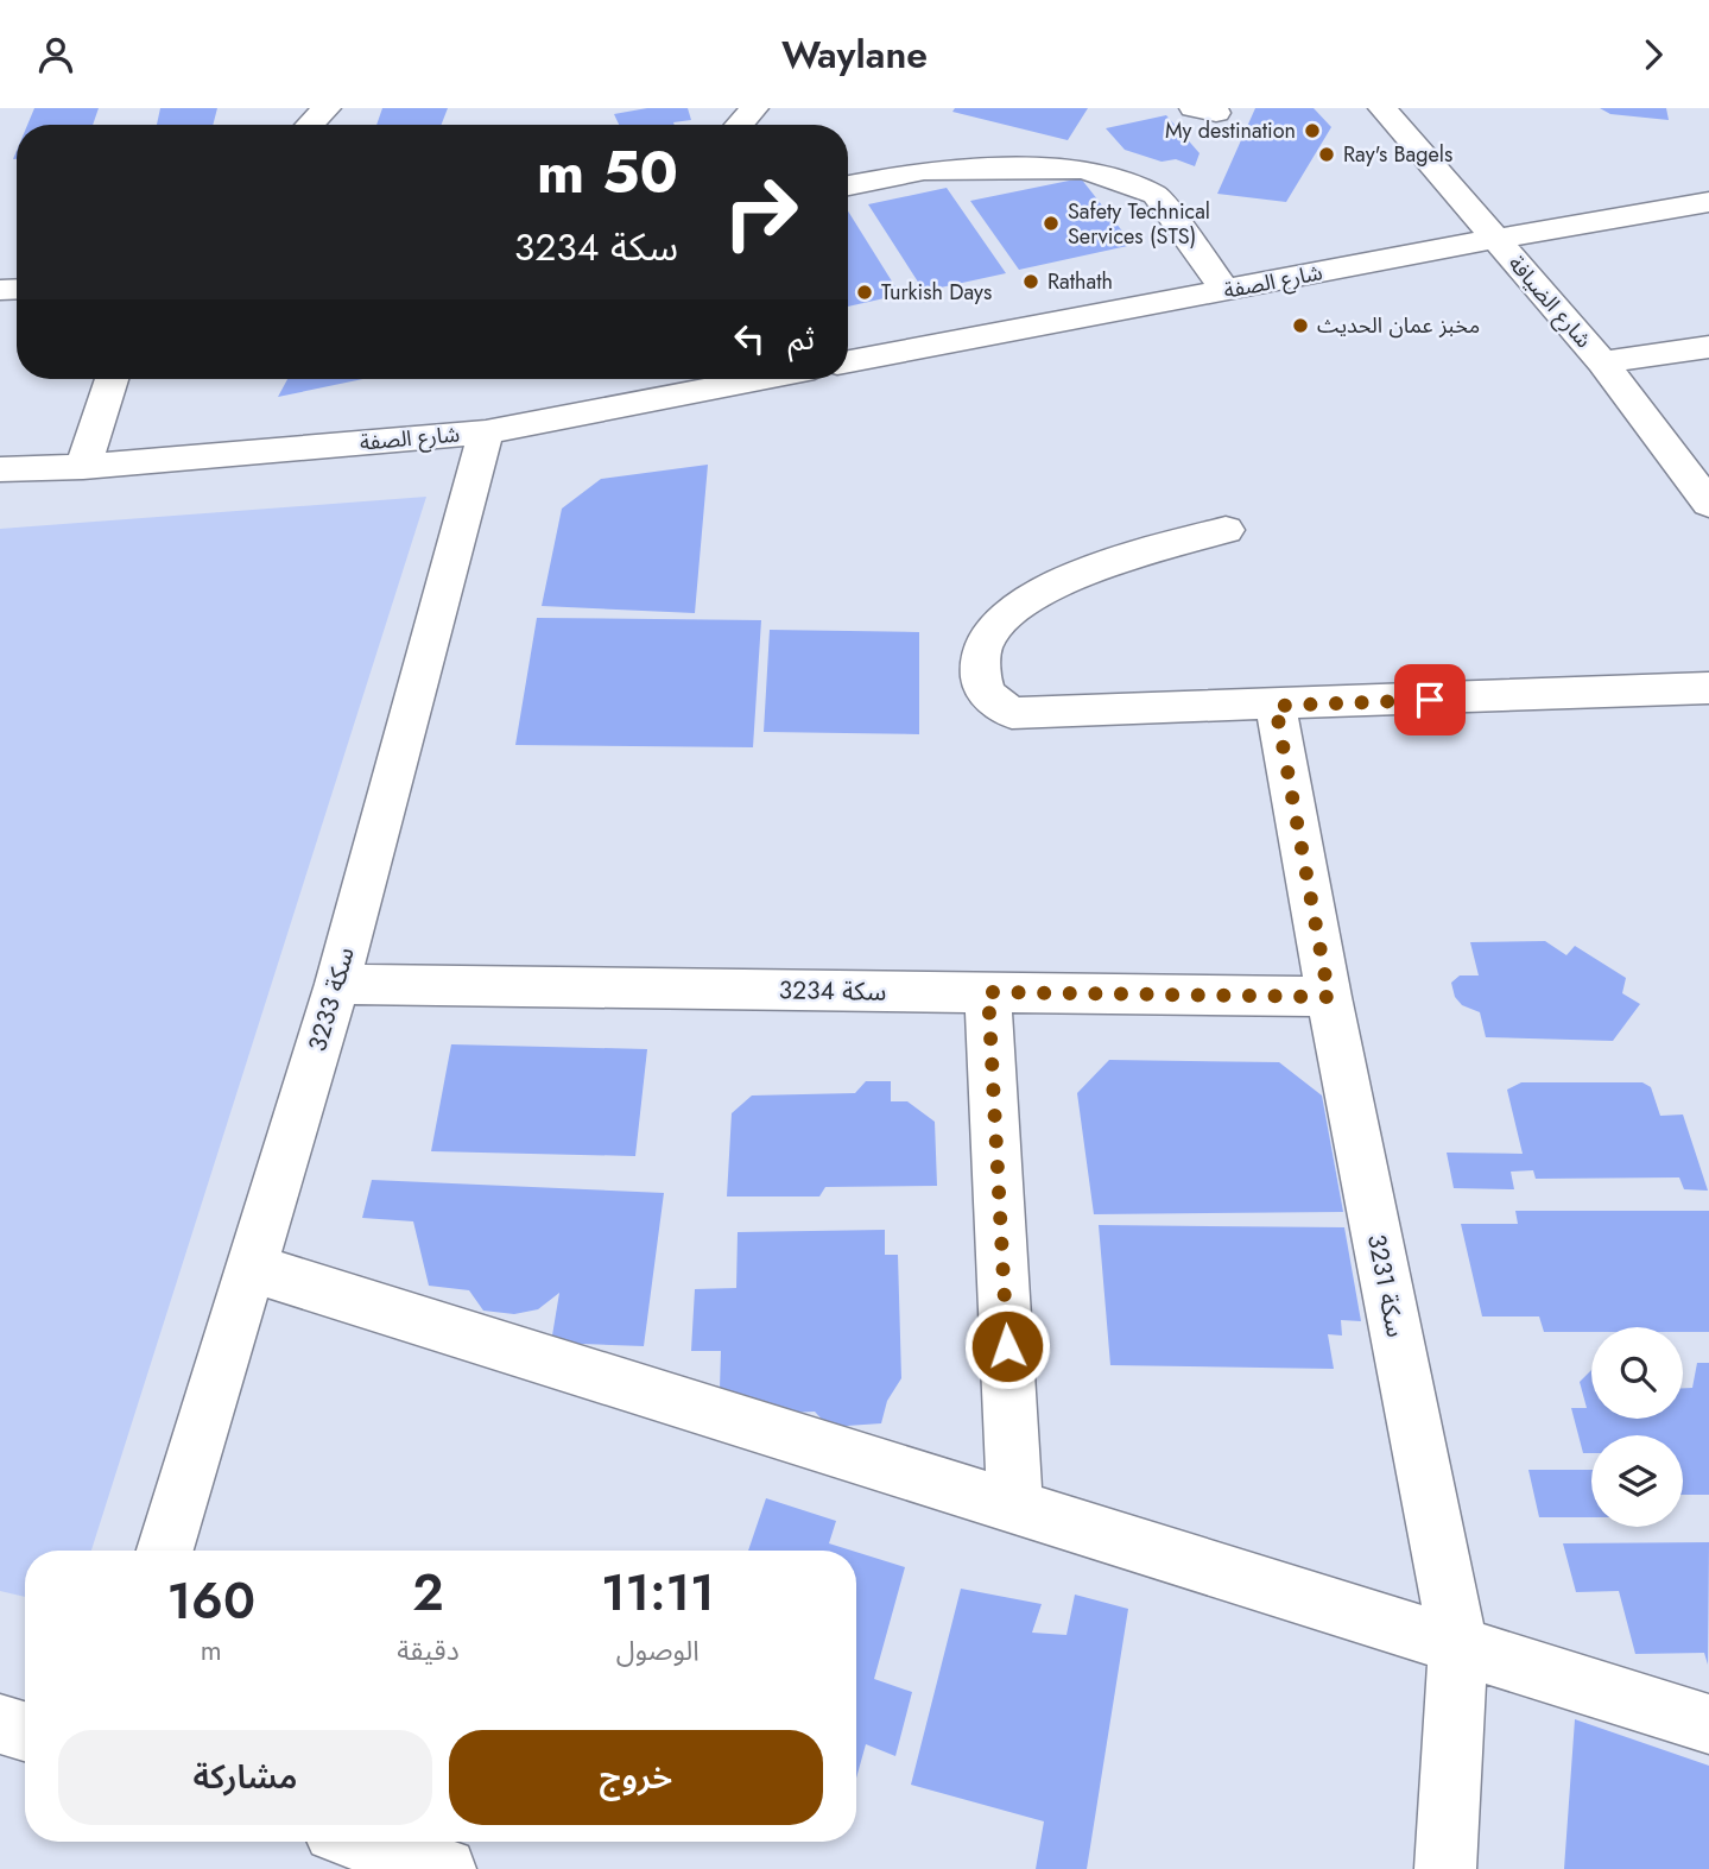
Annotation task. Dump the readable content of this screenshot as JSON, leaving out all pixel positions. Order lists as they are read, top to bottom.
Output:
{
  "streets": {
    "street": [
      "شارع الصفة",
      "شارع الضيافة",
      "سكة 3234",
      "سكة 3233",
      "سكة 3231"
    ]
  },
  "crossings": [
    ["شارع الصفة", "شارع الضيافة"],
    ["شارع الصفة", "سكة 3233"],
    ["سكة 3234", "سكة 3233"],
    ["سكة 3234", "سكة 3231"]
  ],
  "places": [
    "My destination",
    "Ray's Bagels",
    "Safety Technical Services (STS)",
    "Rathath",
    "Turkish Days",
    "مخبز عمان الحديث"
  ],
  "page": {
    "header": "Waylane",
    "turn": ["50 m", "سكة 3234"],
    "then": "ثم",
    "eta": [
      "11:11",
      "الوصول",
      "2",
      "دقيقة",
      "160",
      "m"
    ],
    "buttons": ["خروج", "مشاركة"]
  }
}
